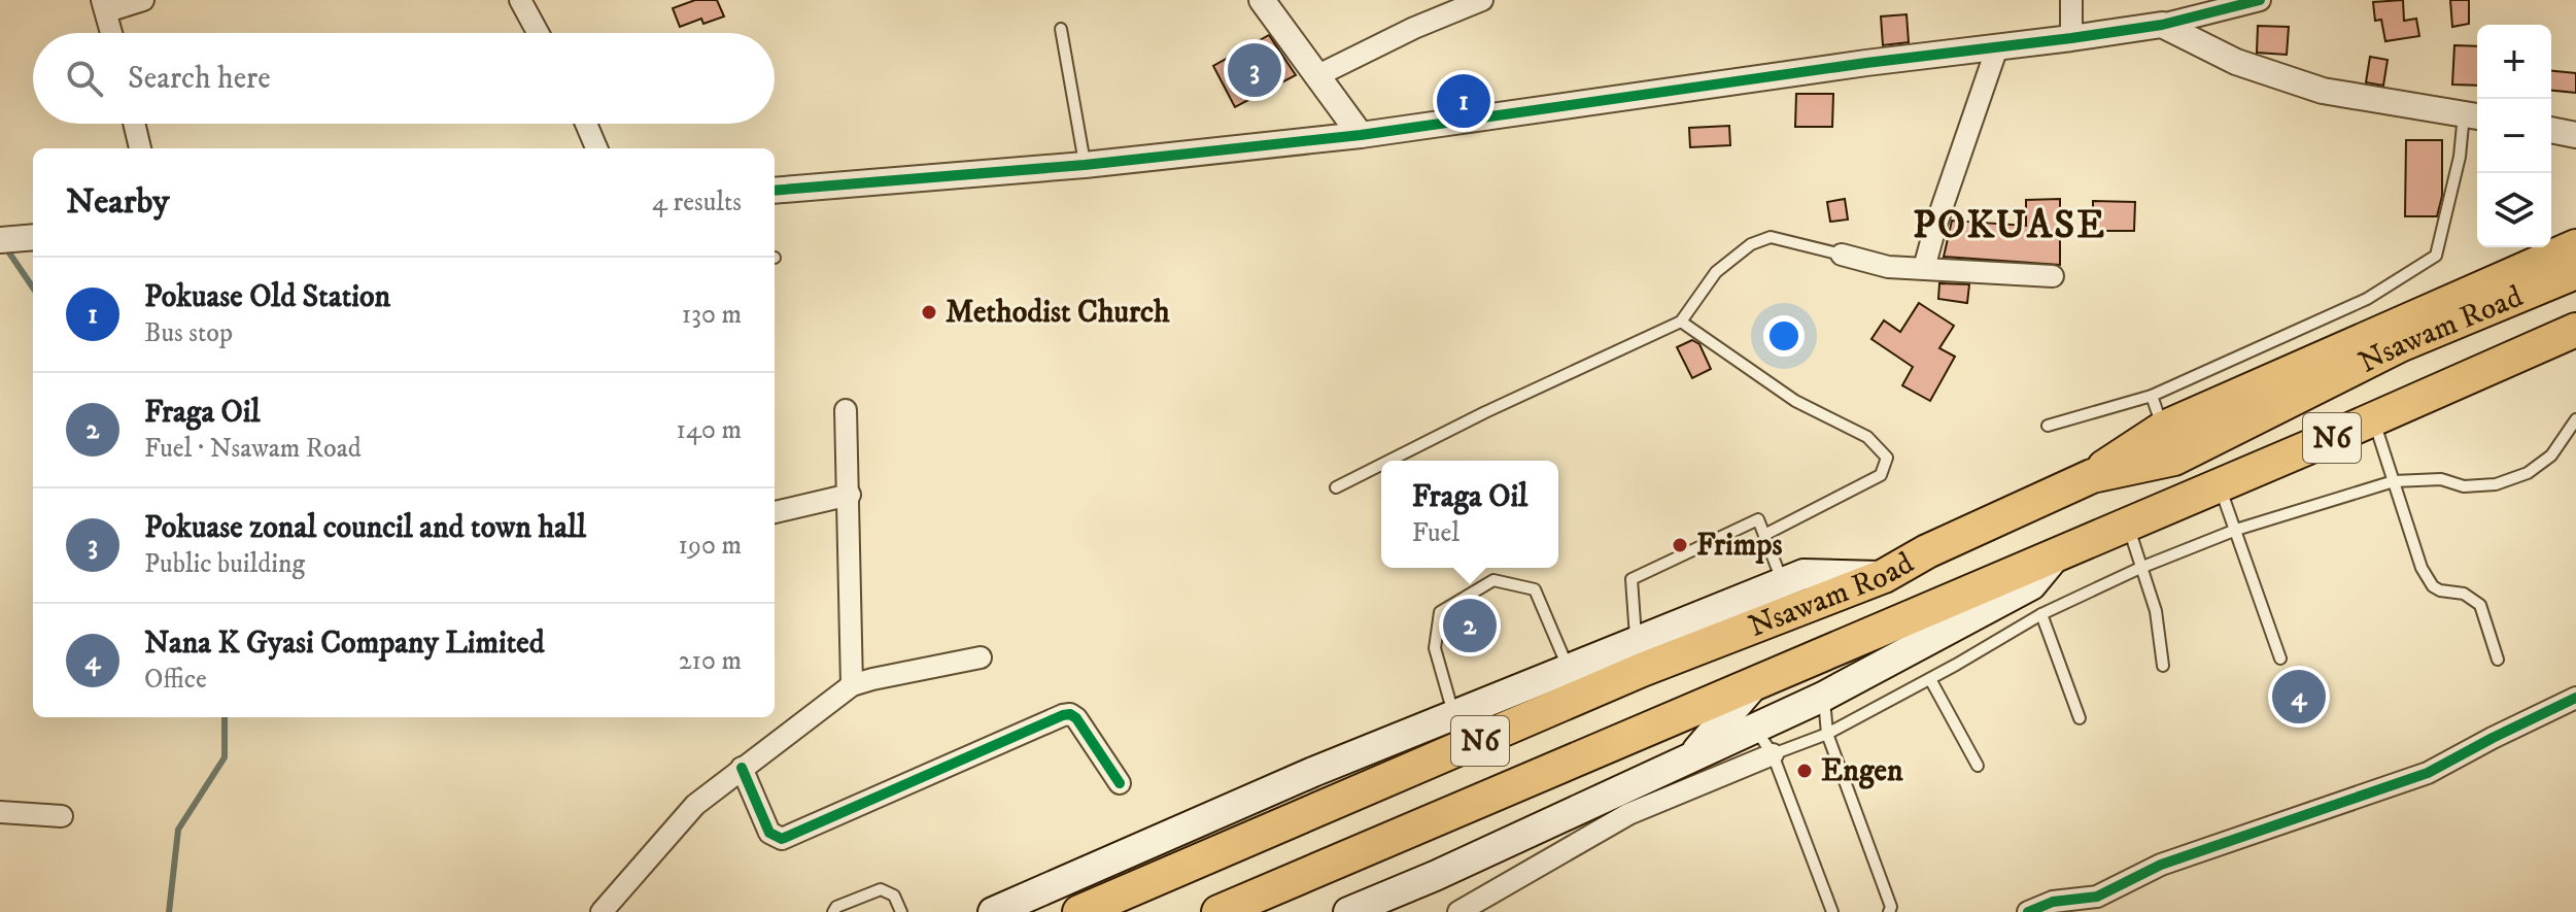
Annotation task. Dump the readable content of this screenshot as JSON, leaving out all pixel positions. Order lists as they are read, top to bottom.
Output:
{
  "streets": {
    "highway": ["Nsawam Road", "N6"]
  },
  "districts": ["POKUASE"],
  "places": ["Methodist Church", "Frimps", "Engen"],
  "page": {
    "map_buttons": ["+", "−"],
    "search": "Search here",
    "pins": [
      "3",
      "1",
      "2",
      "4"
    ],
    "heading": ["Nearby", "4 results"],
    "list": [
      {
        "mark": "1",
        "name": "Pokuase Old Station",
        "note": "Bus stop",
        "value": "130 m"
      },
      {
        "mark": "2",
        "name": "Fraga Oil",
        "note": "Fuel · Nsawam Road",
        "value": "140 m"
      },
      {
        "mark": "3",
        "name": "Pokuase zonal council and town hall",
        "note": "Public building",
        "value": "190 m"
      },
      {
        "mark": "4",
        "name": "Nana K Gyasi Company Limited",
        "note": "Office",
        "value": "210 m"
      }
    ],
    "popup": ["Fraga Oil", "Fuel"]
  }
}
